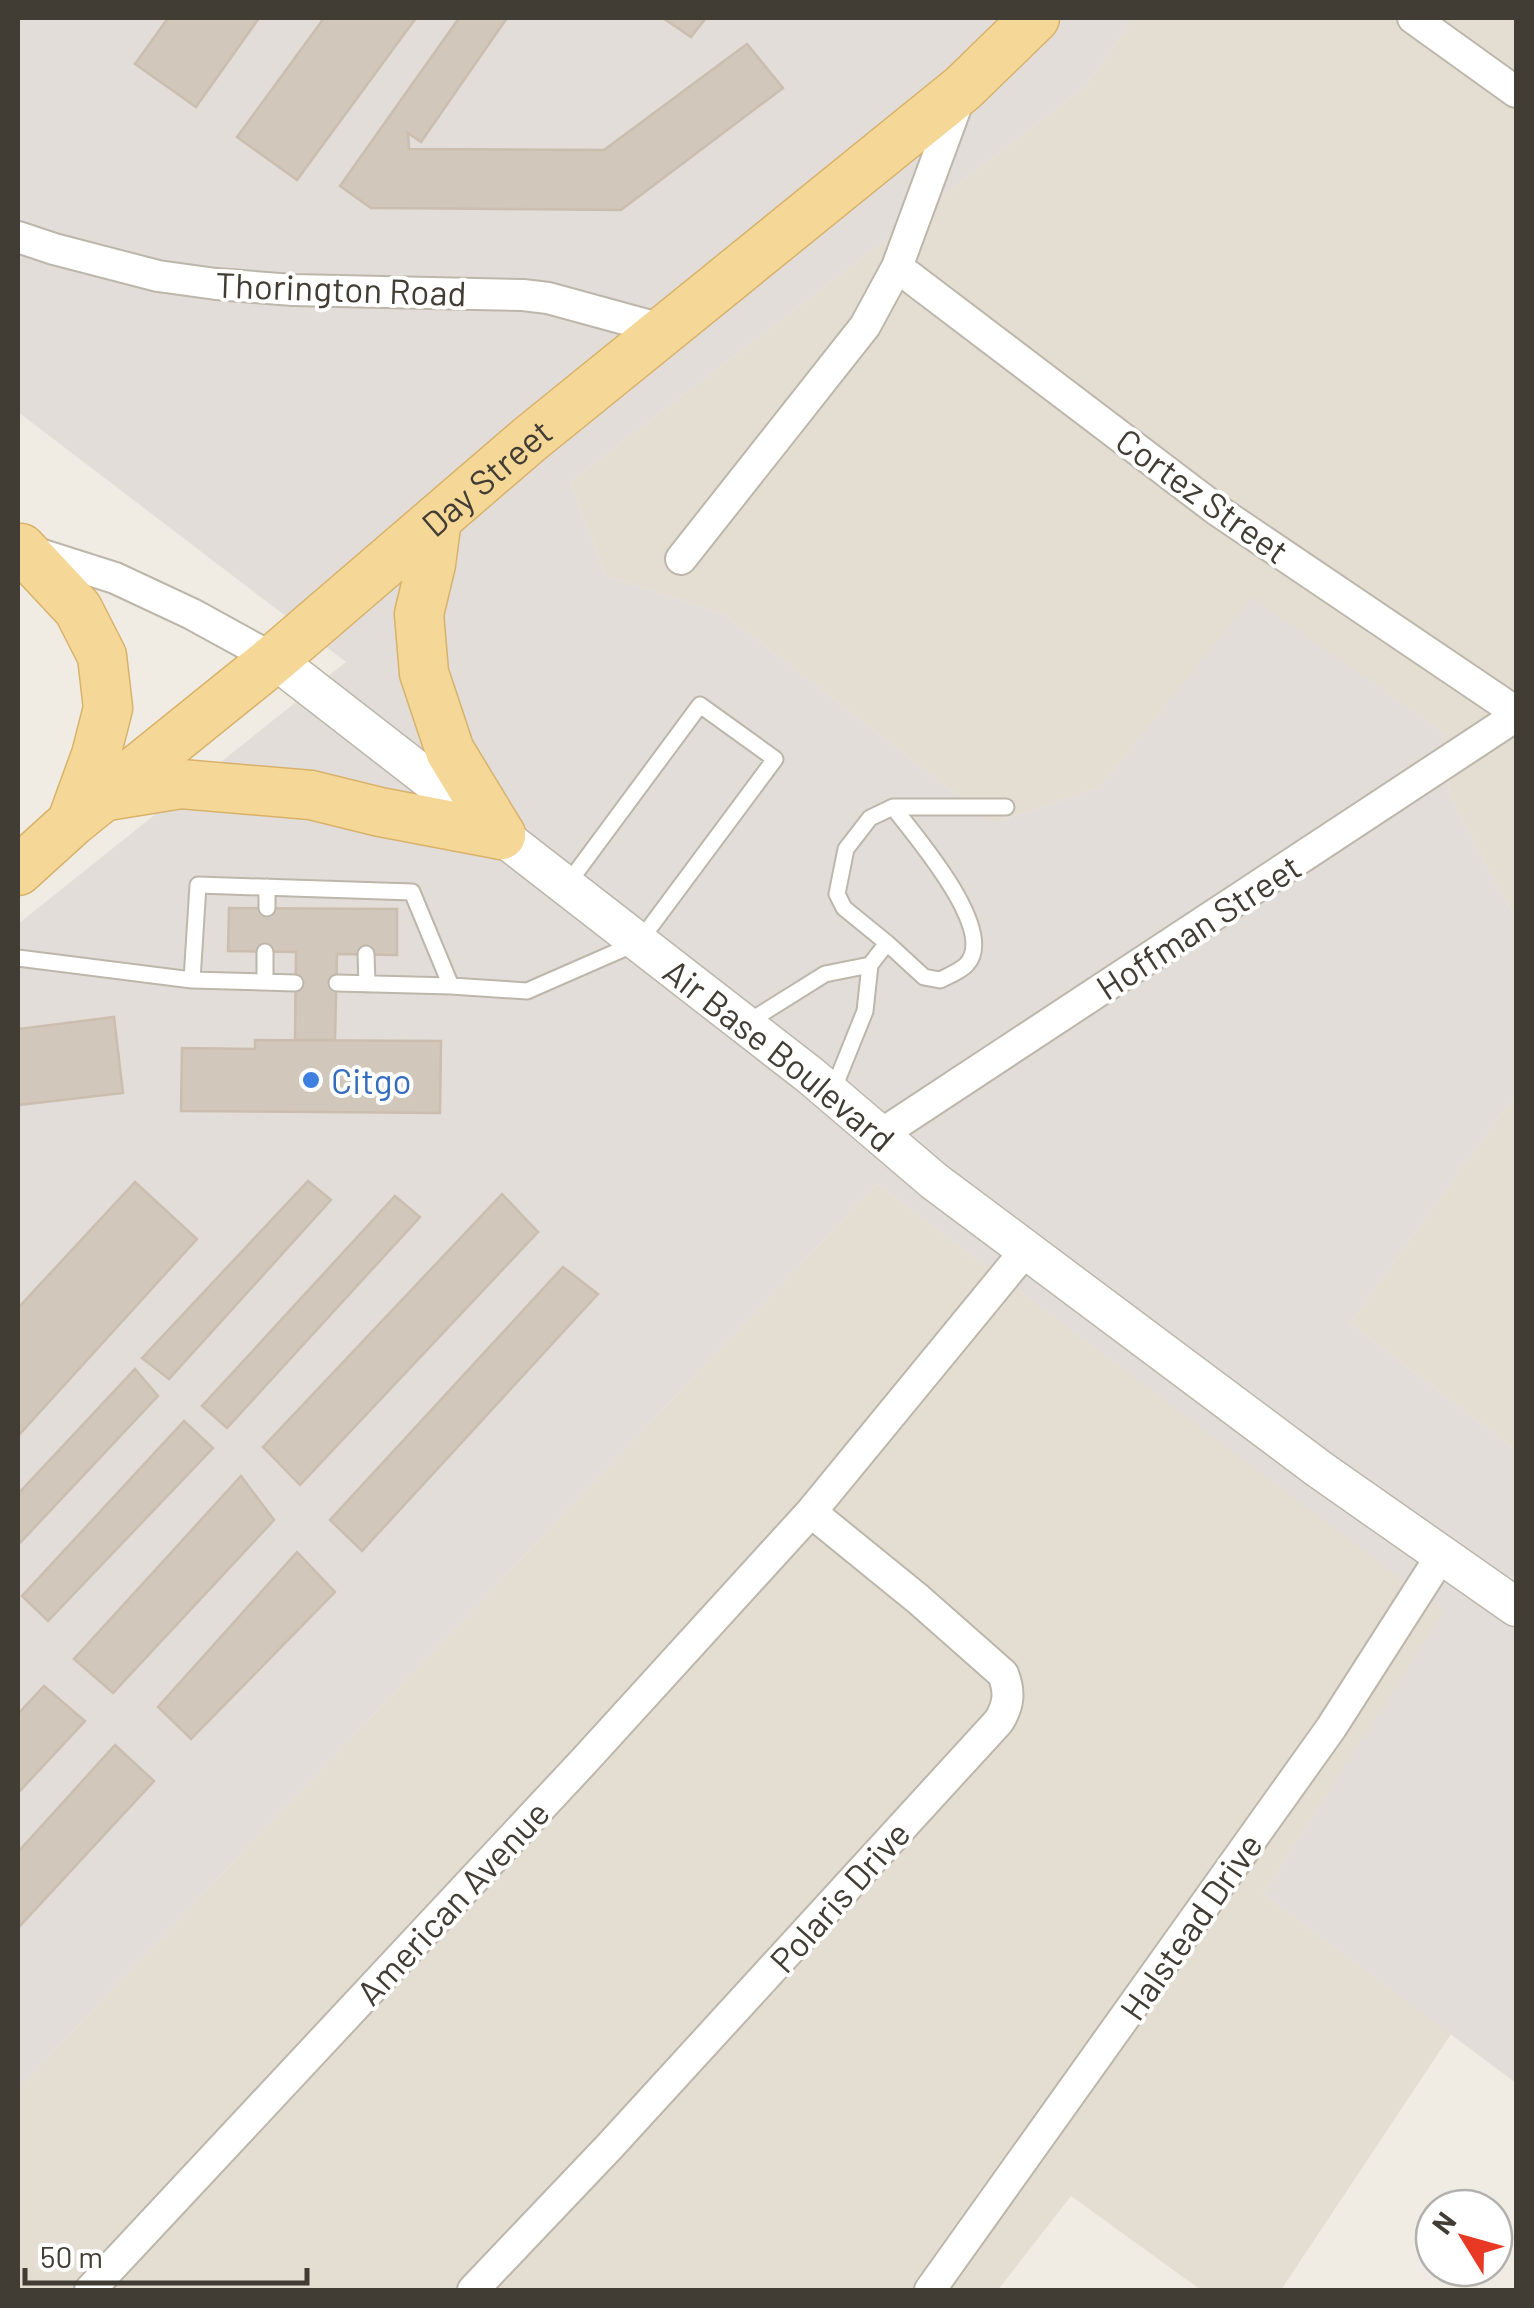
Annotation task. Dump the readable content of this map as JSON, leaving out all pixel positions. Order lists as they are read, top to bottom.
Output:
{
  "streets": {
    "main road": ["Day Street"],
    "street": [
      "Thorington Road",
      "Cortez Street",
      "Hoffman Street",
      "Air Base Boulevard",
      "Polaris Drive",
      "American Avenue",
      "Halstead Drive"
    ]
  },
  "crossings": [
    ["Thorington Road", "Day Street"],
    ["Day Street", "Cortez Street"],
    ["Day Street", "Air Base Boulevard"],
    ["Cortez Street", "Hoffman Street"],
    ["Hoffman Street", "Air Base Boulevard"],
    ["Air Base Boulevard", "American Avenue"],
    ["Air Base Boulevard", "Halstead Drive"],
    ["Polaris Drive", "American Avenue"]
  ],
  "places": ["Citgo"],
  "scale_bar": "50 m",
  "north": "top left"
}
